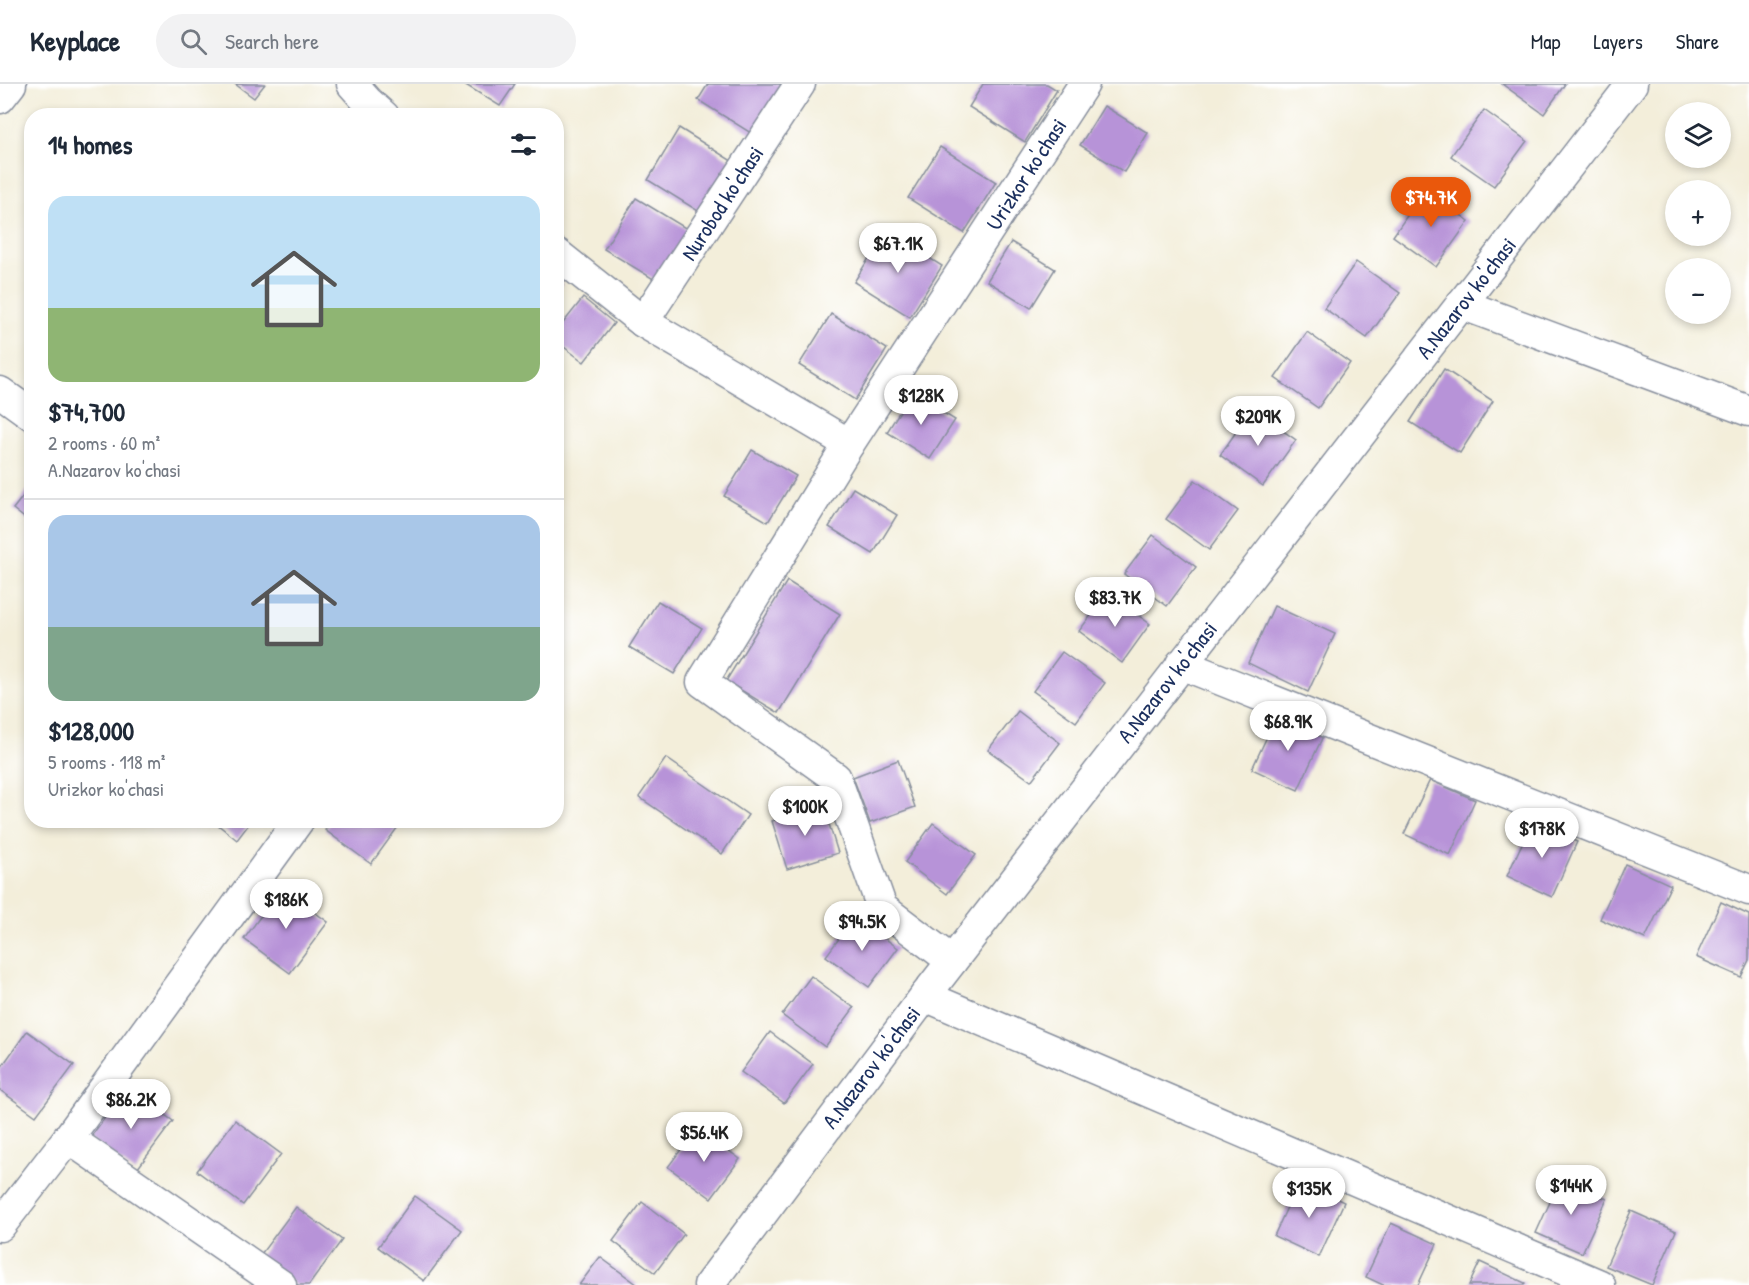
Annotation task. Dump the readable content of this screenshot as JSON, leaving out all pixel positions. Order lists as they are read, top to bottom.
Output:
{
  "streets": {
    "street": ["Urizkor ko'chasi", "Nurobod ko'chasi", "A.Nazarov ko'chasi"]
  },
  "crossings": [
    ["Urizkor ko'chasi", "A.Nazarov ko'chasi"]
  ],
  "page": {
    "header": "Keyplace",
    "search": "Search here",
    "nav": ["Map", "Layers", "Share"],
    "map_buttons": ["+", "−"],
    "heading": "14 homes",
    "price": [
      "$74.7K",
      "$67.1K",
      "$128K",
      "$209K",
      "$83.7K",
      "$68.9K",
      "$100K",
      "$178K",
      "$186K",
      "$94.5K",
      "$86.2K",
      "$56.4K",
      "$144K",
      "$135K"
    ],
    "list": [
      {
        "name": "$74,700",
        "note": "2 rooms · 60 m² · A.Nazarov ko'chasi"
      },
      {
        "name": "$128,000",
        "note": "5 rooms · 118 m² · Urizkor ko'chasi"
      }
    ]
  }
}
